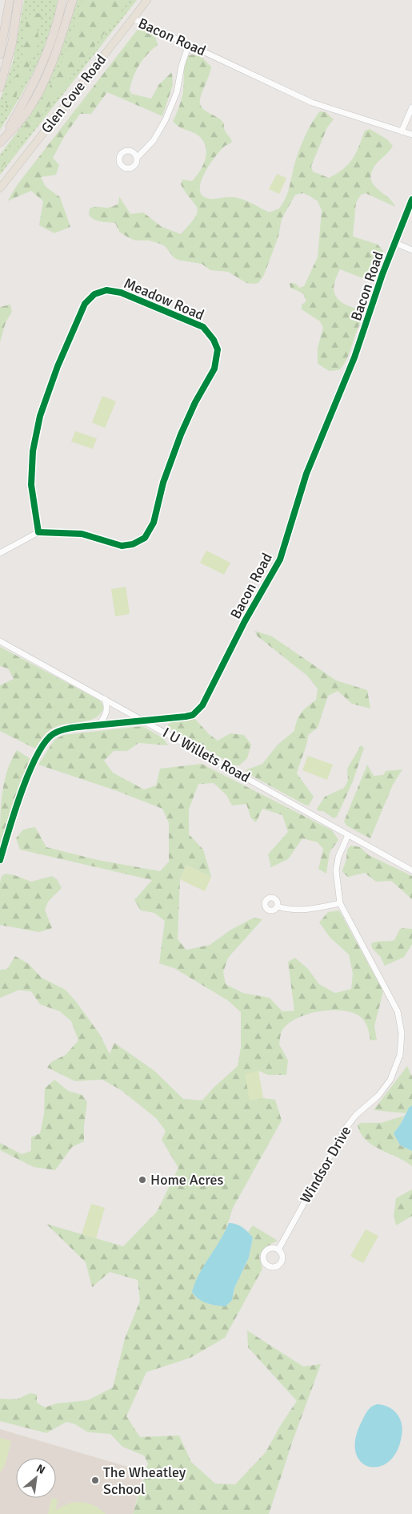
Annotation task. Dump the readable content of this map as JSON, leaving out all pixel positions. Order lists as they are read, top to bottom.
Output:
{
  "streets": {
    "main road": ["Glen Cove Road"],
    "street": [
      "Bacon Road",
      "Meadow Road",
      "I U Willets Road",
      "Windsor Drive"
    ]
  },
  "crossings": [
    ["Bacon Road", "Glen Cove Road"],
    ["Bacon Road", "I U Willets Road"],
    ["I U Willets Road", "Windsor Drive"]
  ],
  "places": ["Home Acres", "The Wheatley School"],
  "north": "top right"
}
